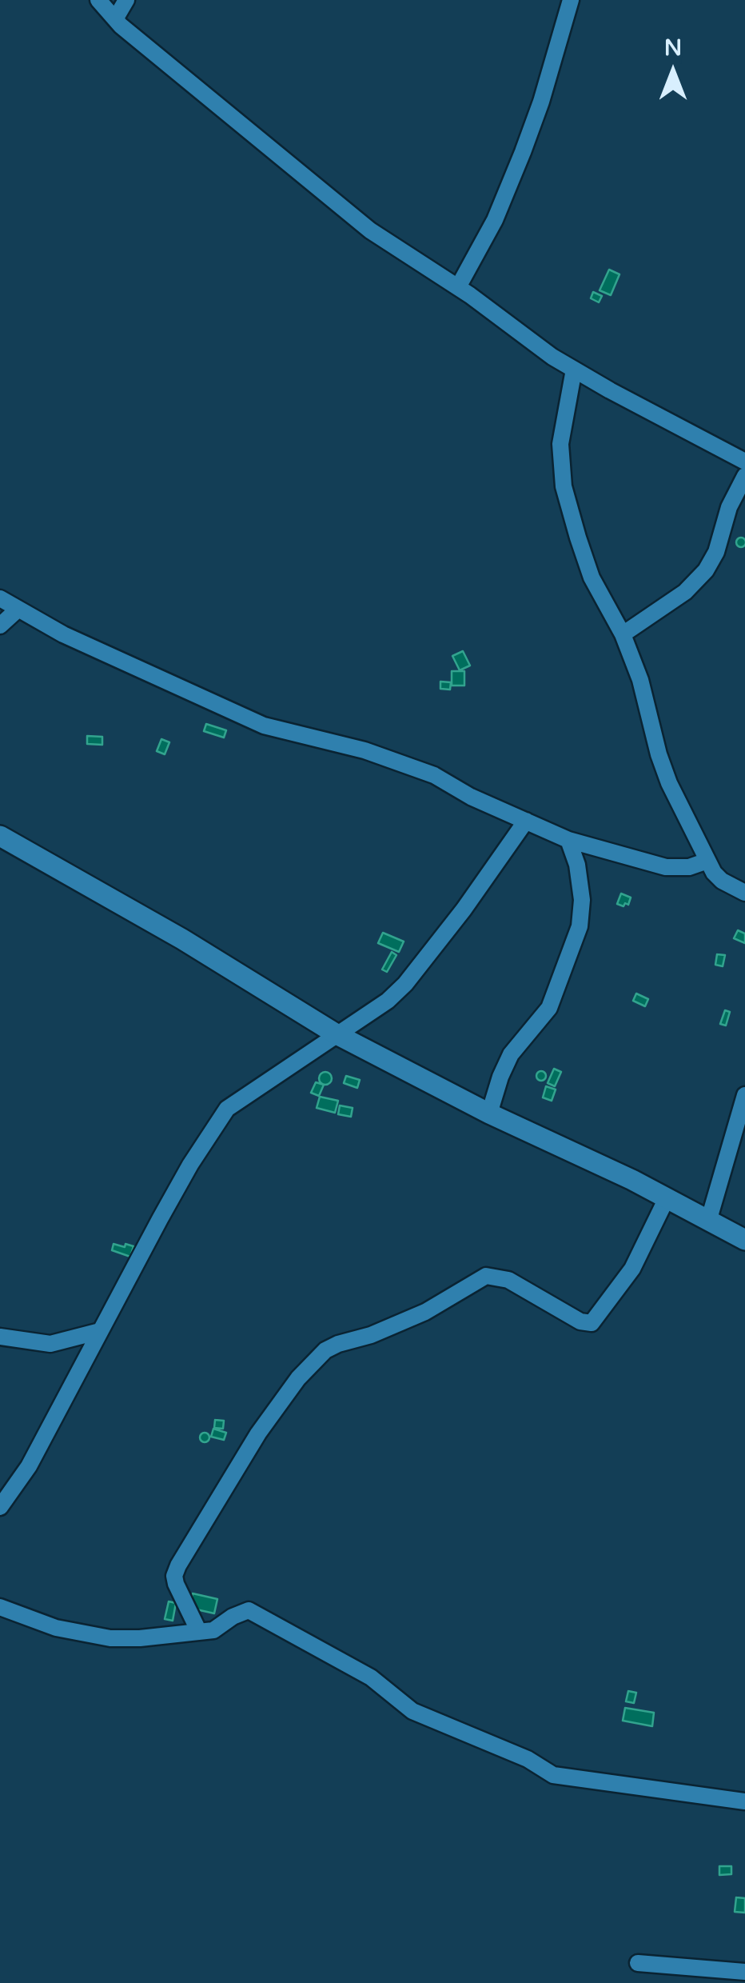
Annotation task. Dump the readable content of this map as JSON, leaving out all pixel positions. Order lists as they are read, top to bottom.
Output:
{
  "north": "top"
}
